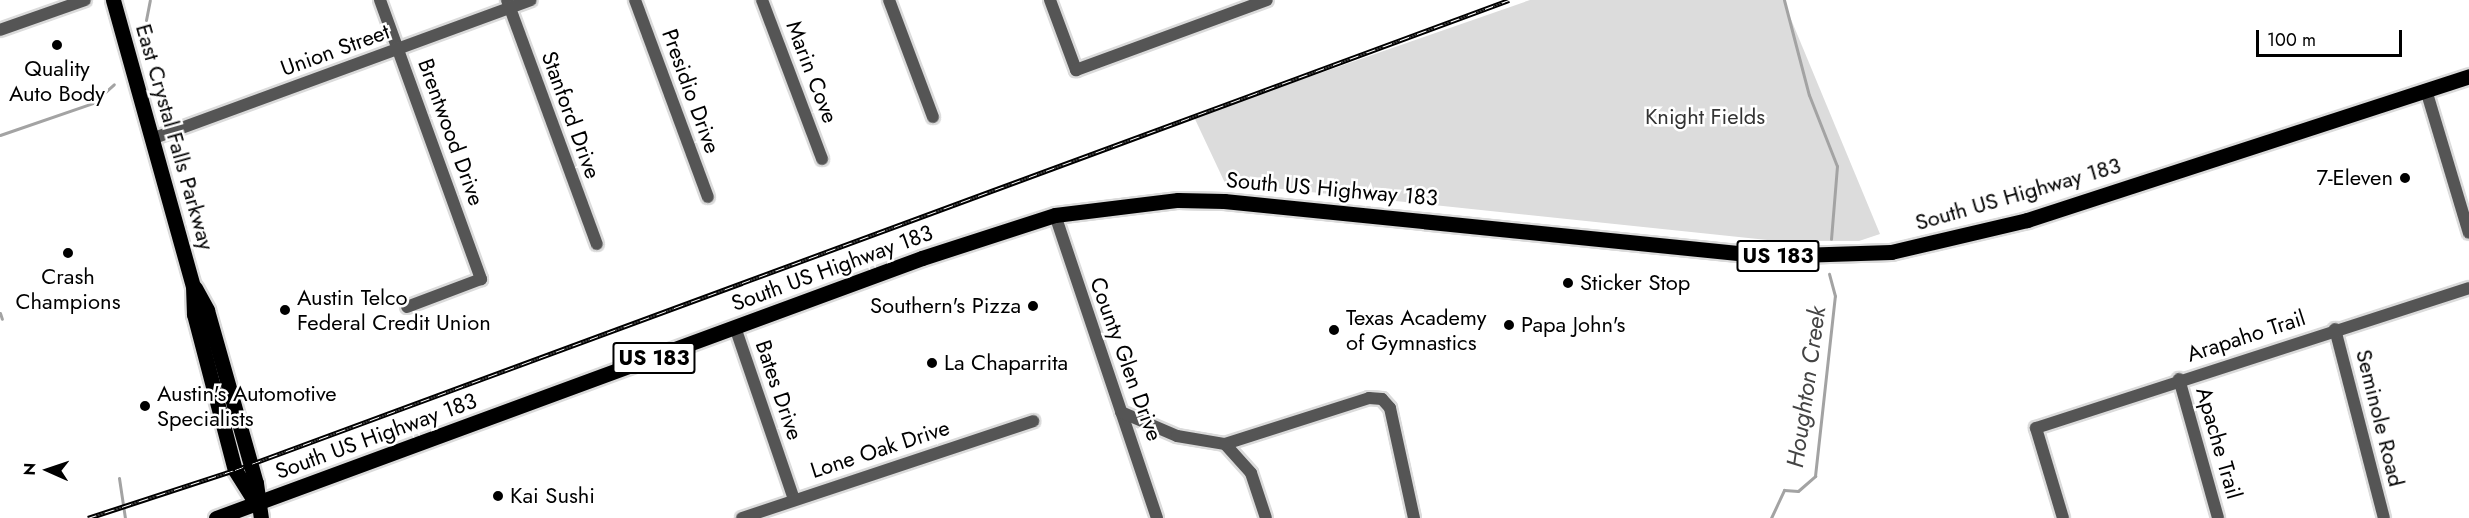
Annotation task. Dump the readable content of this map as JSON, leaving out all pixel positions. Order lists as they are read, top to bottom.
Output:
{
  "streets": {
    "main road": ["East Crystal Falls Parkway", "South US Highway 183", "US 183"],
    "street": [
      "Union Street",
      "Marin Cove",
      "Presidio Drive",
      "Stanford Drive",
      "Brentwood Drive",
      "Arapaho Trail",
      "County Glen Drive",
      "Bates Drive",
      "Seminole Road",
      "Apache Trail",
      "Lone Oak Drive"
    ]
  },
  "crossings": [
    ["Union Street", "Stanford Drive"],
    ["Union Street", "Brentwood Drive"],
    ["Union Street", "East Crystal Falls Parkway"],
    ["East Crystal Falls Parkway", "South US Highway 183"],
    ["South US Highway 183", "County Glen Drive"],
    ["South US Highway 183", "Bates Drive"],
    ["Arapaho Trail", "Seminole Road"],
    ["Arapaho Trail", "Apache Trail"],
    ["Bates Drive", "Lone Oak Drive"]
  ],
  "water": ["Houghton Creek"],
  "parks": ["Knight Fields"],
  "places": [
    "Quality Auto Body",
    "7-Eleven",
    "Crash Champions",
    "Sticker Stop",
    "Southern's Pizza",
    "Austin Telco Federal Credit Union",
    "Papa John's",
    "Texas Academy of Gymnastics",
    "La Chaparrita",
    "Austin's Automotive Specialists",
    "Kai Sushi"
  ],
  "scale_bar": "100 m",
  "north": "left"
}
